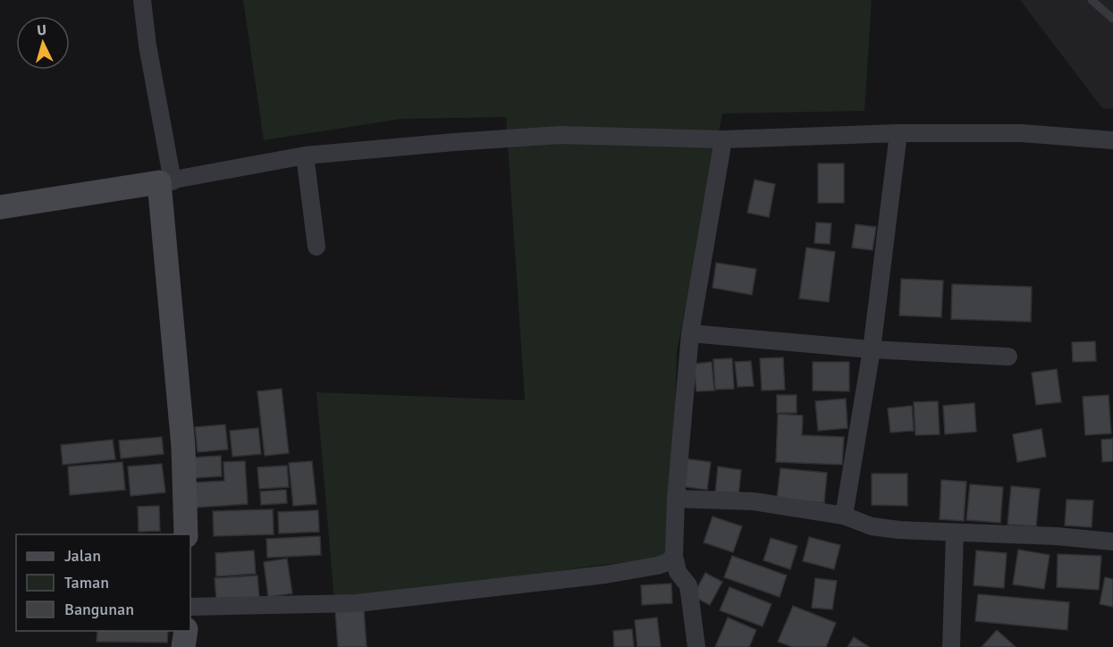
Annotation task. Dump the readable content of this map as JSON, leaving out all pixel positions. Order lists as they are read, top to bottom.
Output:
{
  "legend": ["Jalan", "Taman", "Bangunan"],
  "north": "top"
}
